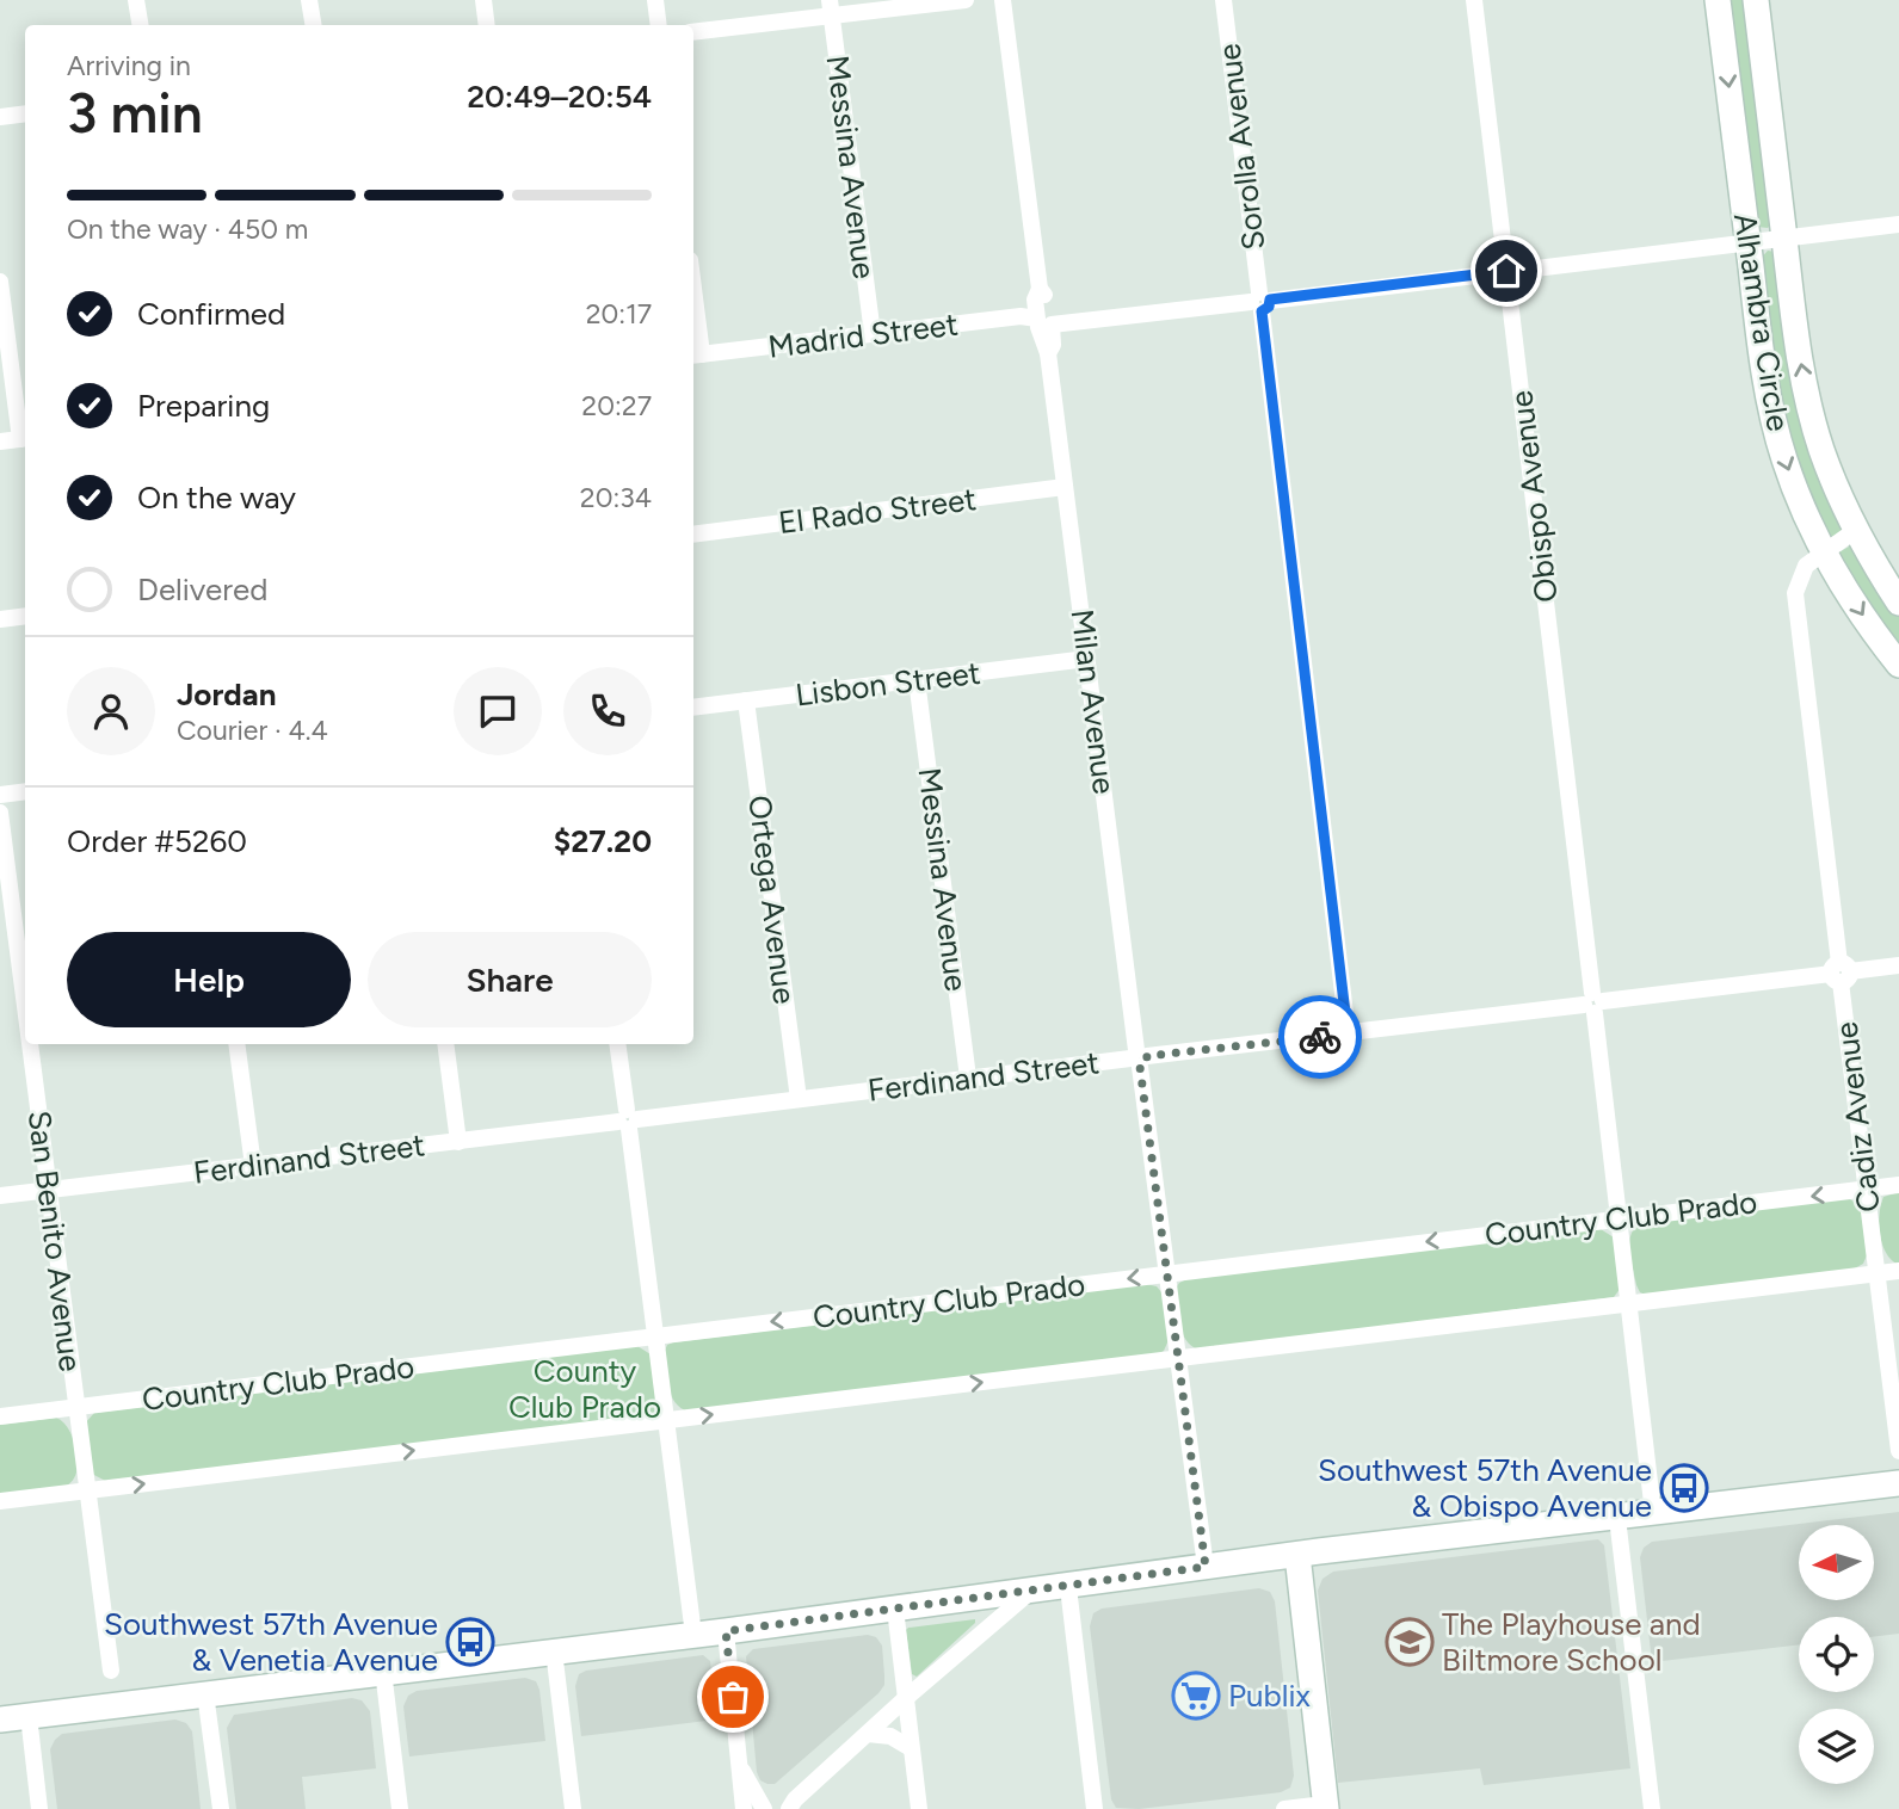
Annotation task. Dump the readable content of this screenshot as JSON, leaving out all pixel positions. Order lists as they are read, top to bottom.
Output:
{
  "streets": {
    "main road": ["Alhambra Circle"],
    "street": [
      "Sorolla Avenue",
      "Messina Avenue",
      "Madrid Street",
      "Obispo Avenue",
      "El Rado Street",
      "Lisbon Street",
      "Milan Avenue",
      "Ortega Avenue",
      "Ferdinand Street",
      "Cadiz Avenue",
      "Country Club Prado",
      "San Benito Avenue"
    ]
  },
  "crossings": [
    ["Sorolla Avenue", "Madrid Street"],
    ["Sorolla Avenue", "Ferdinand Street"],
    ["Messina Avenue", "Madrid Street"],
    ["Messina Avenue", "Lisbon Street"],
    ["Messina Avenue", "Ferdinand Street"],
    ["Alhambra Circle", "Madrid Street"],
    ["Alhambra Circle", "Cadiz Avenue"],
    ["Madrid Street", "Obispo Avenue"],
    ["Madrid Street", "Milan Avenue"],
    ["Obispo Avenue", "Ferdinand Street"],
    ["Obispo Avenue", "Country Club Prado"],
    ["El Rado Street", "Milan Avenue"],
    ["Lisbon Street", "Milan Avenue"],
    ["Lisbon Street", "Ortega Avenue"],
    ["Milan Avenue", "Ferdinand Street"],
    ["Milan Avenue", "Country Club Prado"],
    ["Ortega Avenue", "Ferdinand Street"],
    ["Ferdinand Street", "Cadiz Avenue"],
    ["Ferdinand Street", "San Benito Avenue"],
    ["Cadiz Avenue", "Country Club Prado"],
    ["Country Club Prado", "San Benito Avenue"]
  ],
  "parks": ["County Club Prado"],
  "places": {
    "bus stop": ["Southwest 57th Avenue & Obispo Avenue", "Southwest 57th Avenue & Venetia Avenue"],
    "school or university": ["The Playhouse and Biltmore School"],
    "supermarket": ["Publix"]
  },
  "north": "left",
  "page": {
    "heading": ["3 min", "Arriving in", "20:49–20:54"],
    "panel": [
      "Jordan",
      "Courier · 4.4",
      "Order #5260",
      "$27.20"
    ],
    "bar": "On the way · 450 m",
    "list": [
      ["Confirmed", "20:17"],
      ["Preparing", "20:27"],
      ["On the way", "20:34"],
      "Delivered"
    ],
    "buttons": ["Help", "Share"]
  }
}
